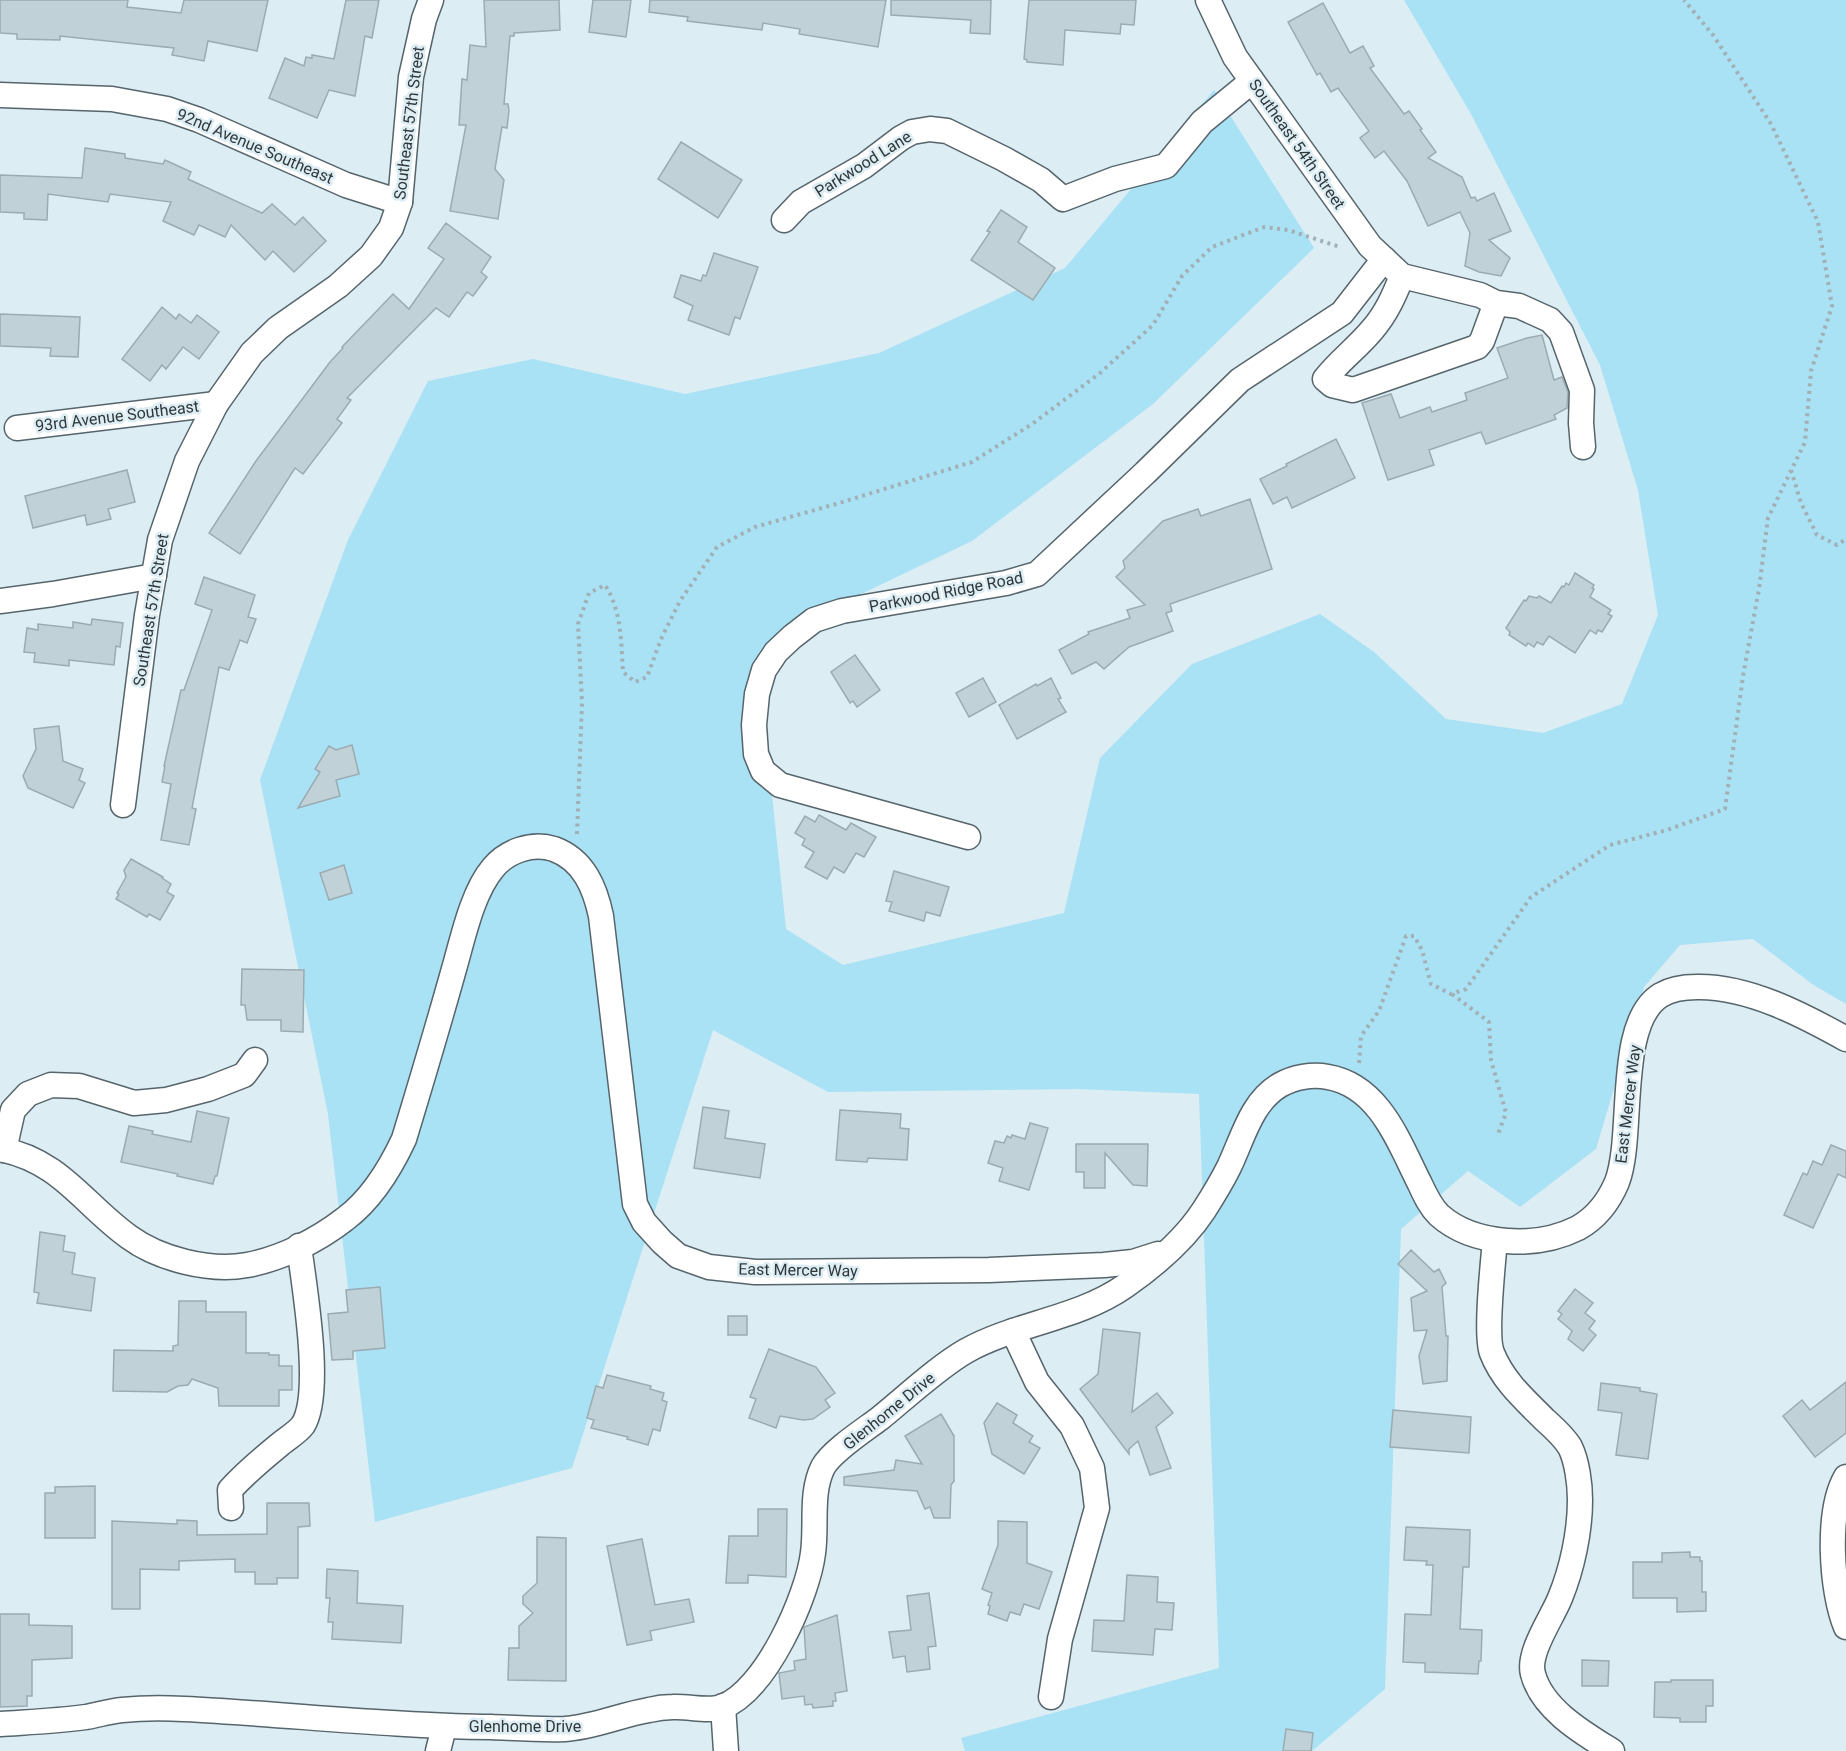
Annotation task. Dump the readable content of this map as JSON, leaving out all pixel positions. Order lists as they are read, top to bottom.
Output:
{
  "streets": {
    "street": [
      "Southeast 57th Street",
      "Southeast 54th Street",
      "92nd Avenue Southeast",
      "Parkwood Lane",
      "93rd Avenue Southeast",
      "Parkwood Ridge Road",
      "East Mercer Way",
      "Glenhome Drive"
    ]
  },
  "crossings": [
    ["Southeast 57th Street", "92nd Avenue Southeast"],
    ["Southeast 57th Street", "93rd Avenue Southeast"],
    ["Southeast 54th Street", "Parkwood Lane"],
    ["Southeast 54th Street", "Parkwood Ridge Road"],
    ["East Mercer Way", "Glenhome Drive"]
  ]
}
